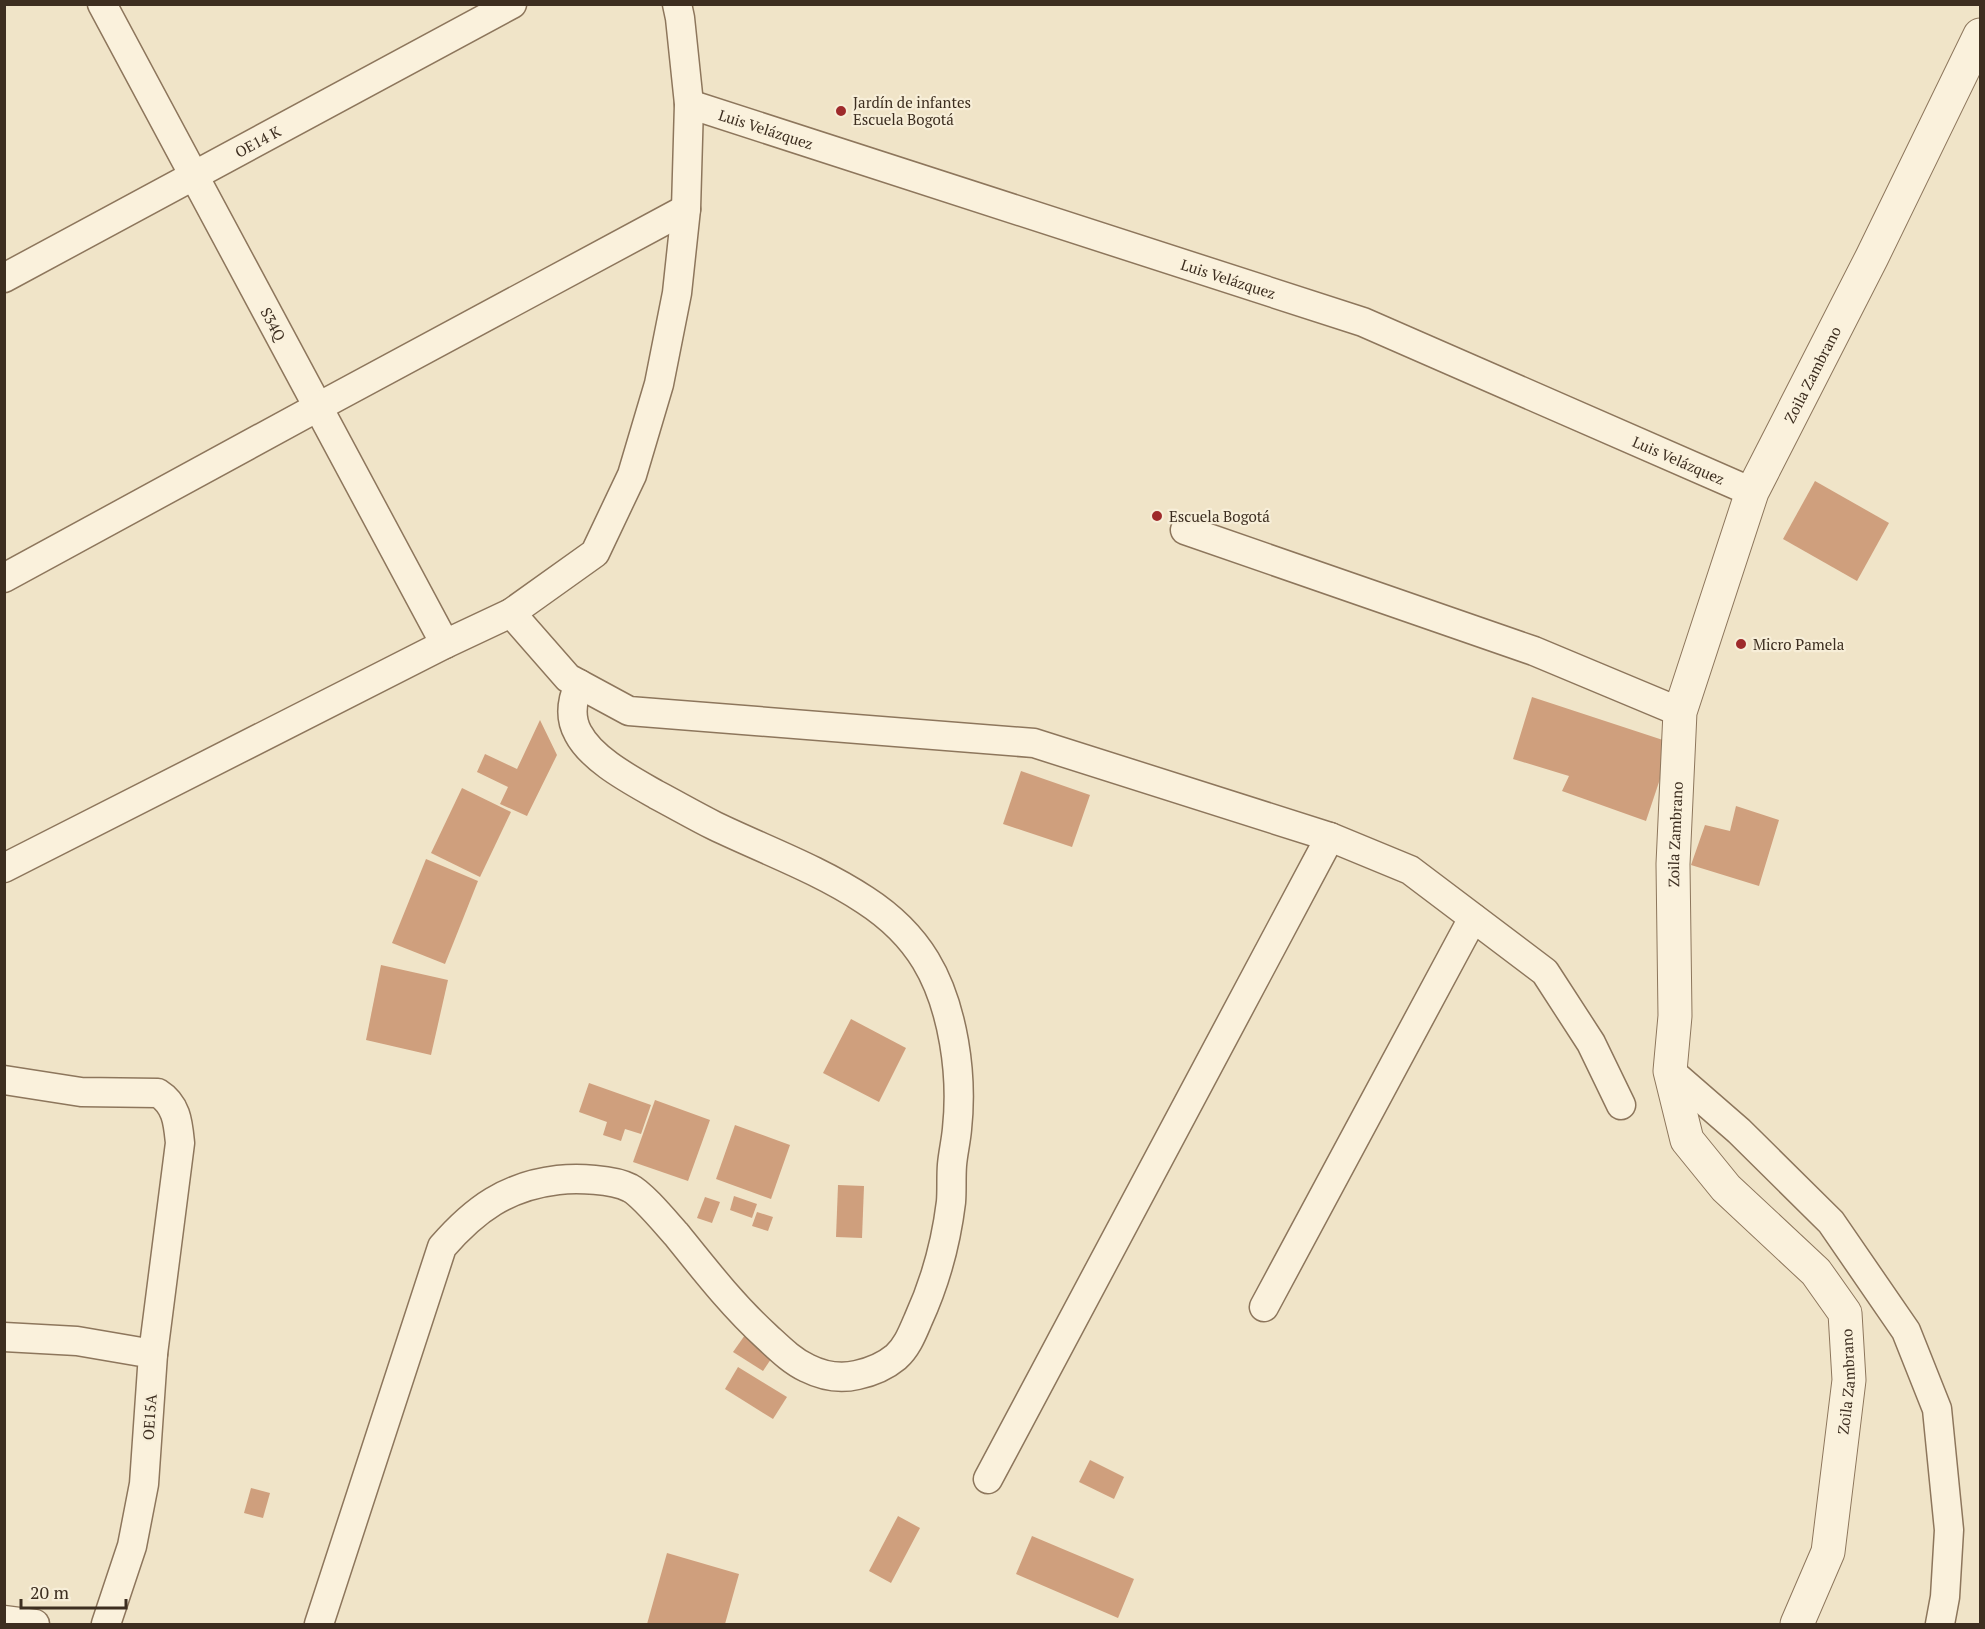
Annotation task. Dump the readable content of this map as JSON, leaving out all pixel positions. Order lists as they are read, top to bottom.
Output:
{
  "streets": {
    "street": [
      "Luis Velázquez",
      "OE14 K",
      "S34Q",
      "Zoila Zambrano",
      "OE15A"
    ]
  },
  "crossings": [
    ["Luis Velázquez", "Zoila Zambrano"],
    ["OE14 K", "S34Q"]
  ],
  "places": ["Jardín de infantes Escuela Bogotá", "Escuela Bogotá", "Micro Pamela"],
  "scale_bar": "20 m"
}
